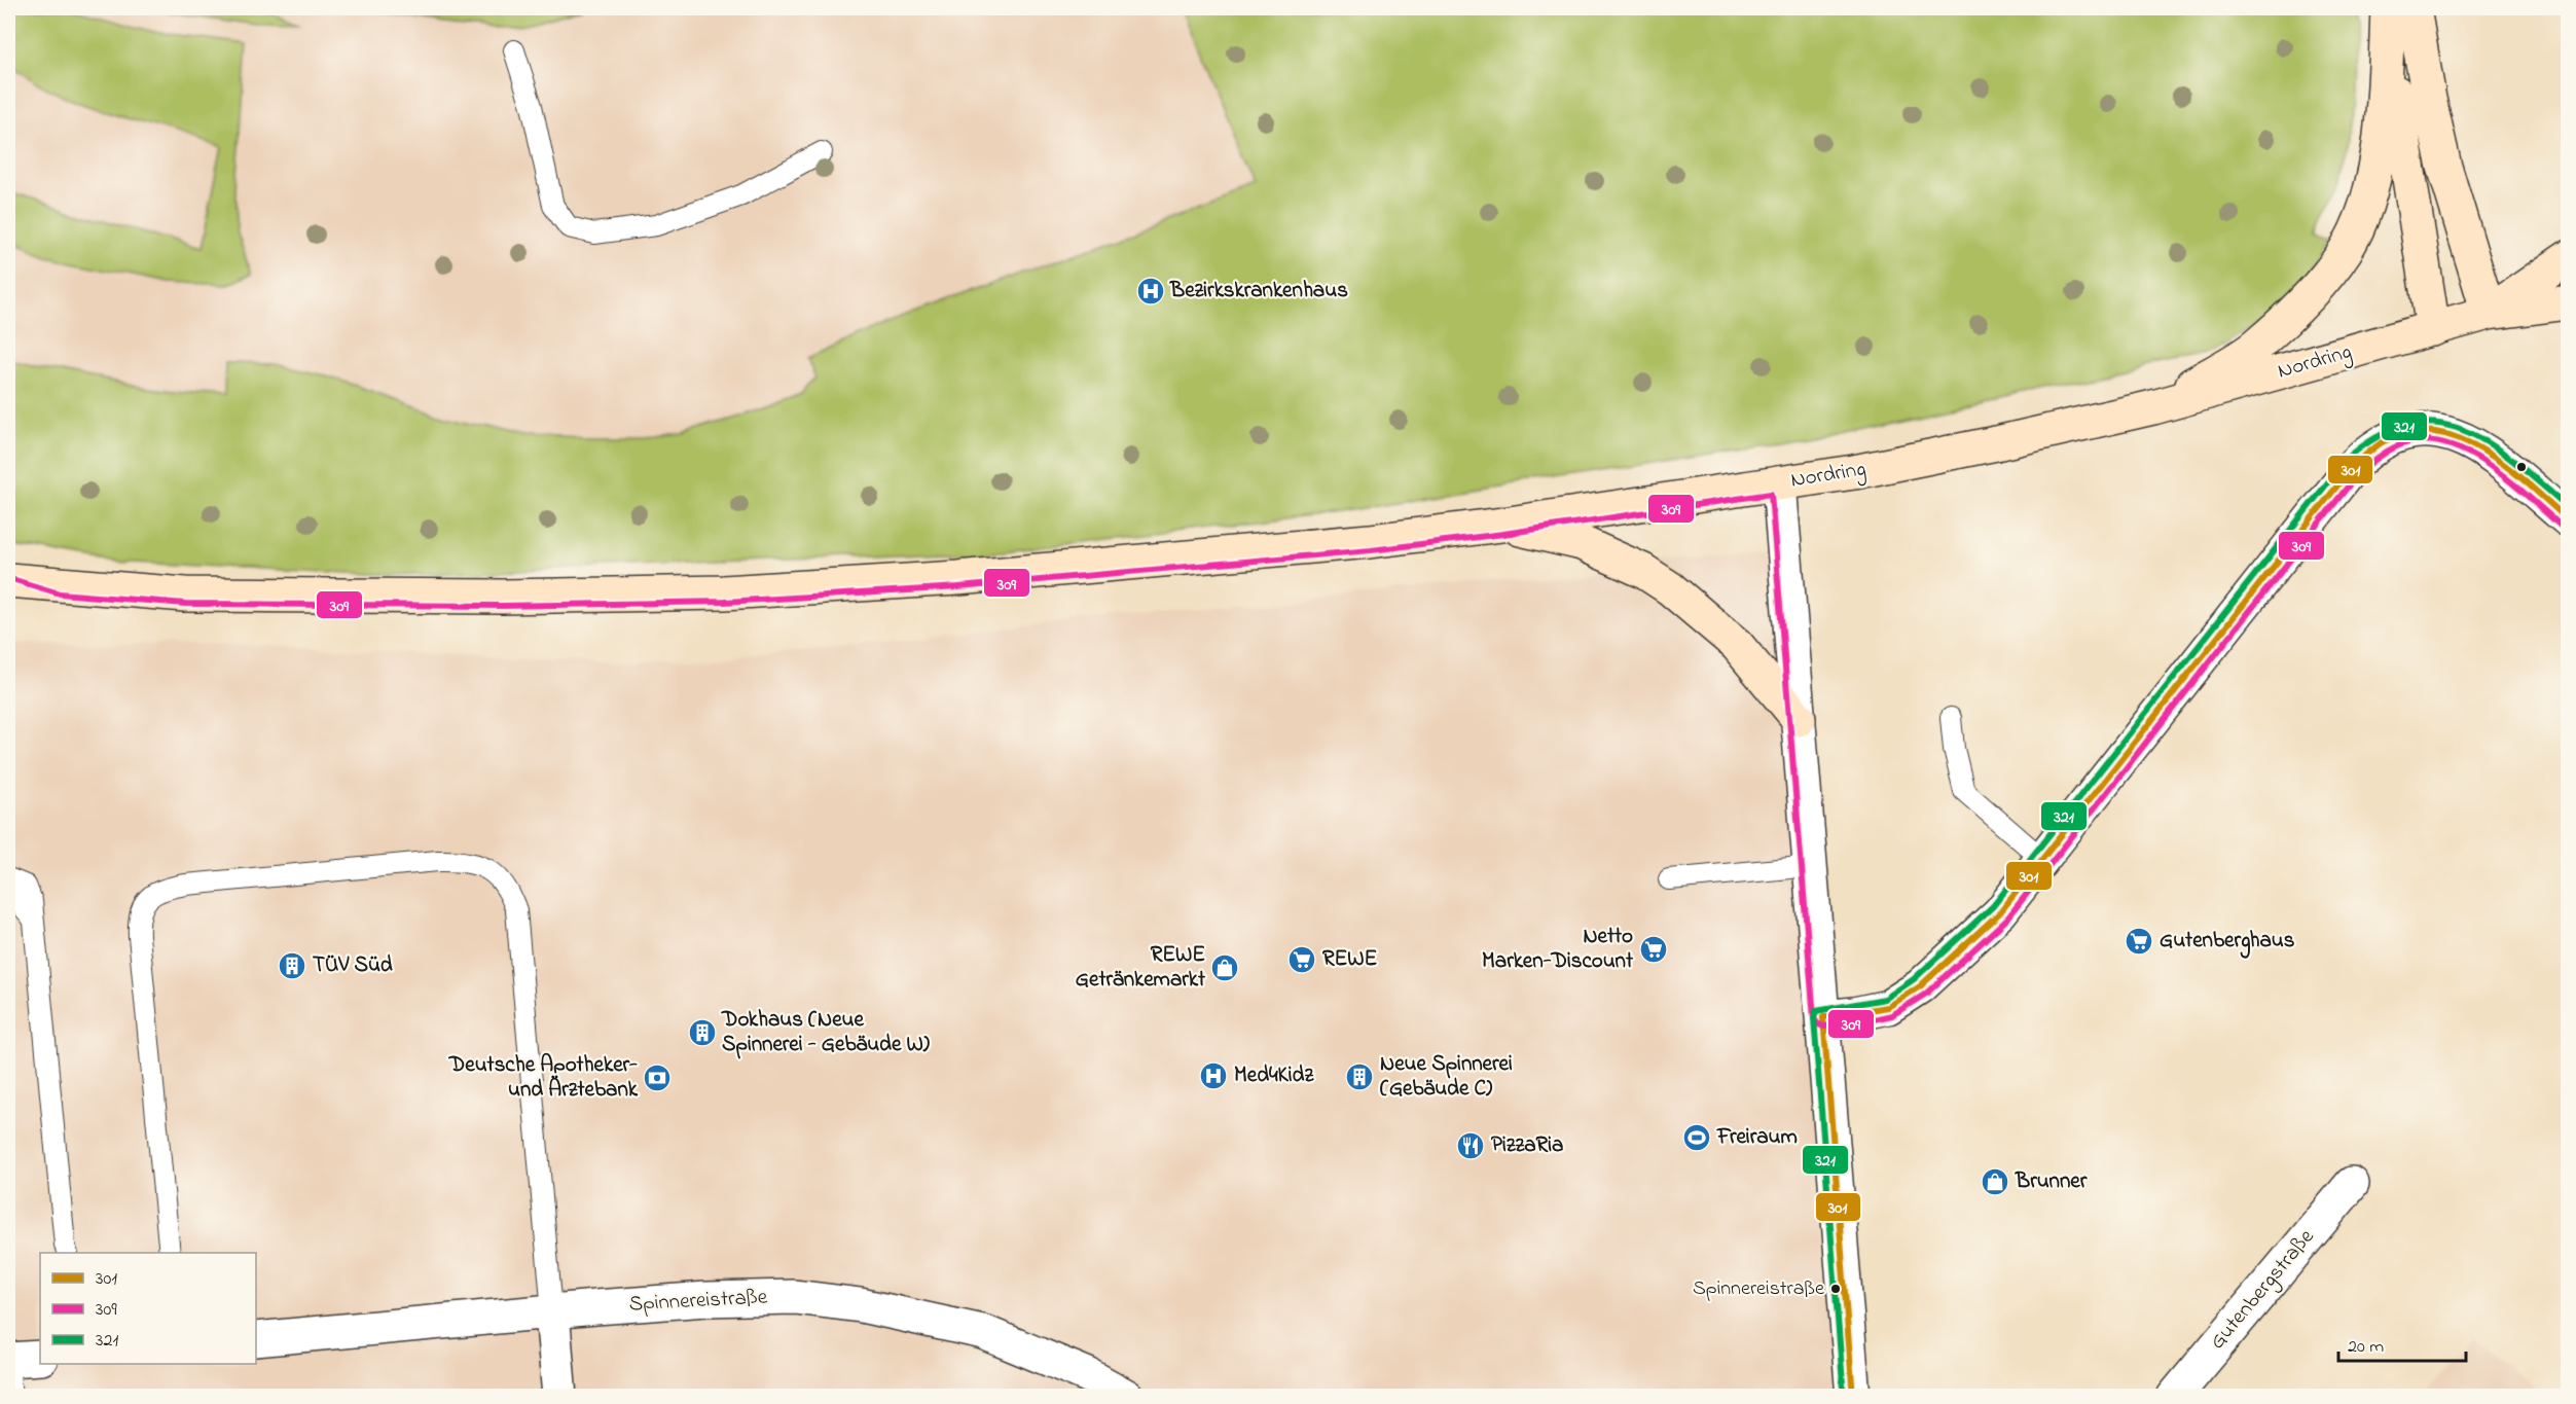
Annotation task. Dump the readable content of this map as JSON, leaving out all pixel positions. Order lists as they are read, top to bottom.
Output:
{
  "streets": {
    "main road": ["Nordring"],
    "street": ["Gutenbergstraße", "Spinnereistraße"]
  },
  "places": {
    "hospital": ["Bezirkskrankenhaus", "Med4Kidz"],
    "supermarket": ["Gutenberghaus", "Netto Marken-Discount", "REWE"],
    "building": ["TÜV Süd", "Dokhaus (Neue Spinnerei - Gebäude W)", "Neue Spinnerei (Gebäude C)"],
    "shop": ["REWE Getränkemarkt", "Brunner"],
    "bank": ["Deutsche Apotheker- und Ärztebank"],
    "sports": ["Freiraum"],
    "restaurant": ["PizzaRia"],
    "other": ["Spinnereistraße"]
  },
  "lines": ["transit line 321", "transit line 301", "transit line 309"],
  "legend": ["301", "309", "321"],
  "scale_bar": "20 m"
}
